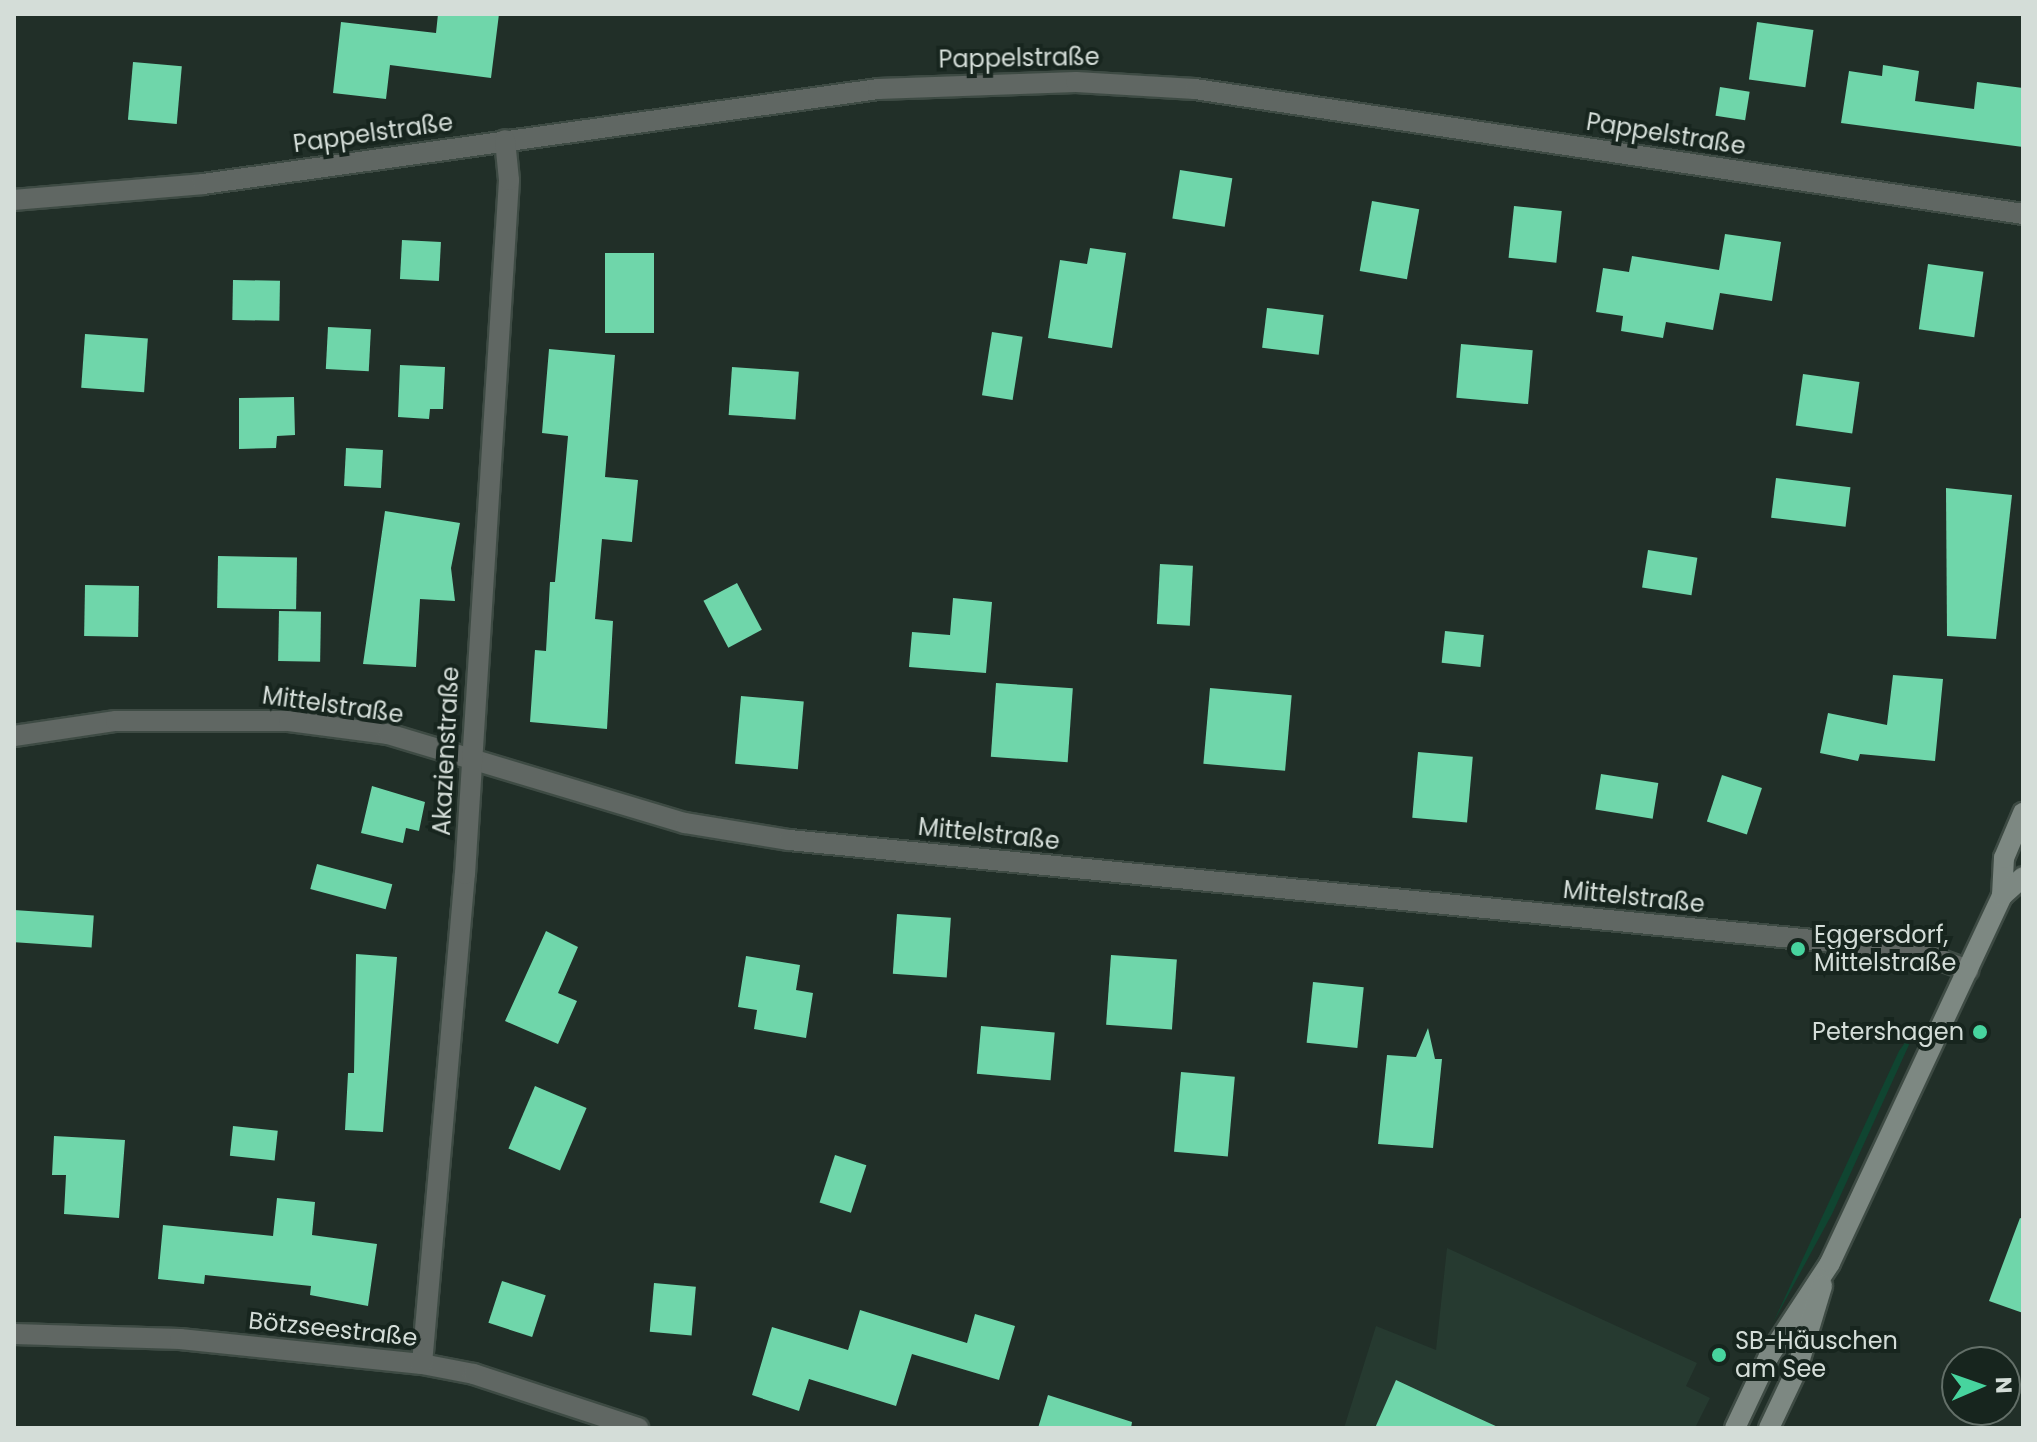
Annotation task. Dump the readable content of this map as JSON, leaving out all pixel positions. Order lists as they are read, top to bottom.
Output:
{
  "streets": {
    "street": [
      "Pappelstraße",
      "Mittelstraße",
      "Akazienstraße",
      "Bötzseestraße"
    ]
  },
  "crossings": [
    ["Pappelstraße", "Akazienstraße"],
    ["Mittelstraße", "Akazienstraße"],
    ["Akazienstraße", "Bötzseestraße"]
  ],
  "places": ["Eggersdorf, Mittelstraße", "Petershagen", "SB-Häuschen am See"],
  "north": "right"
}
